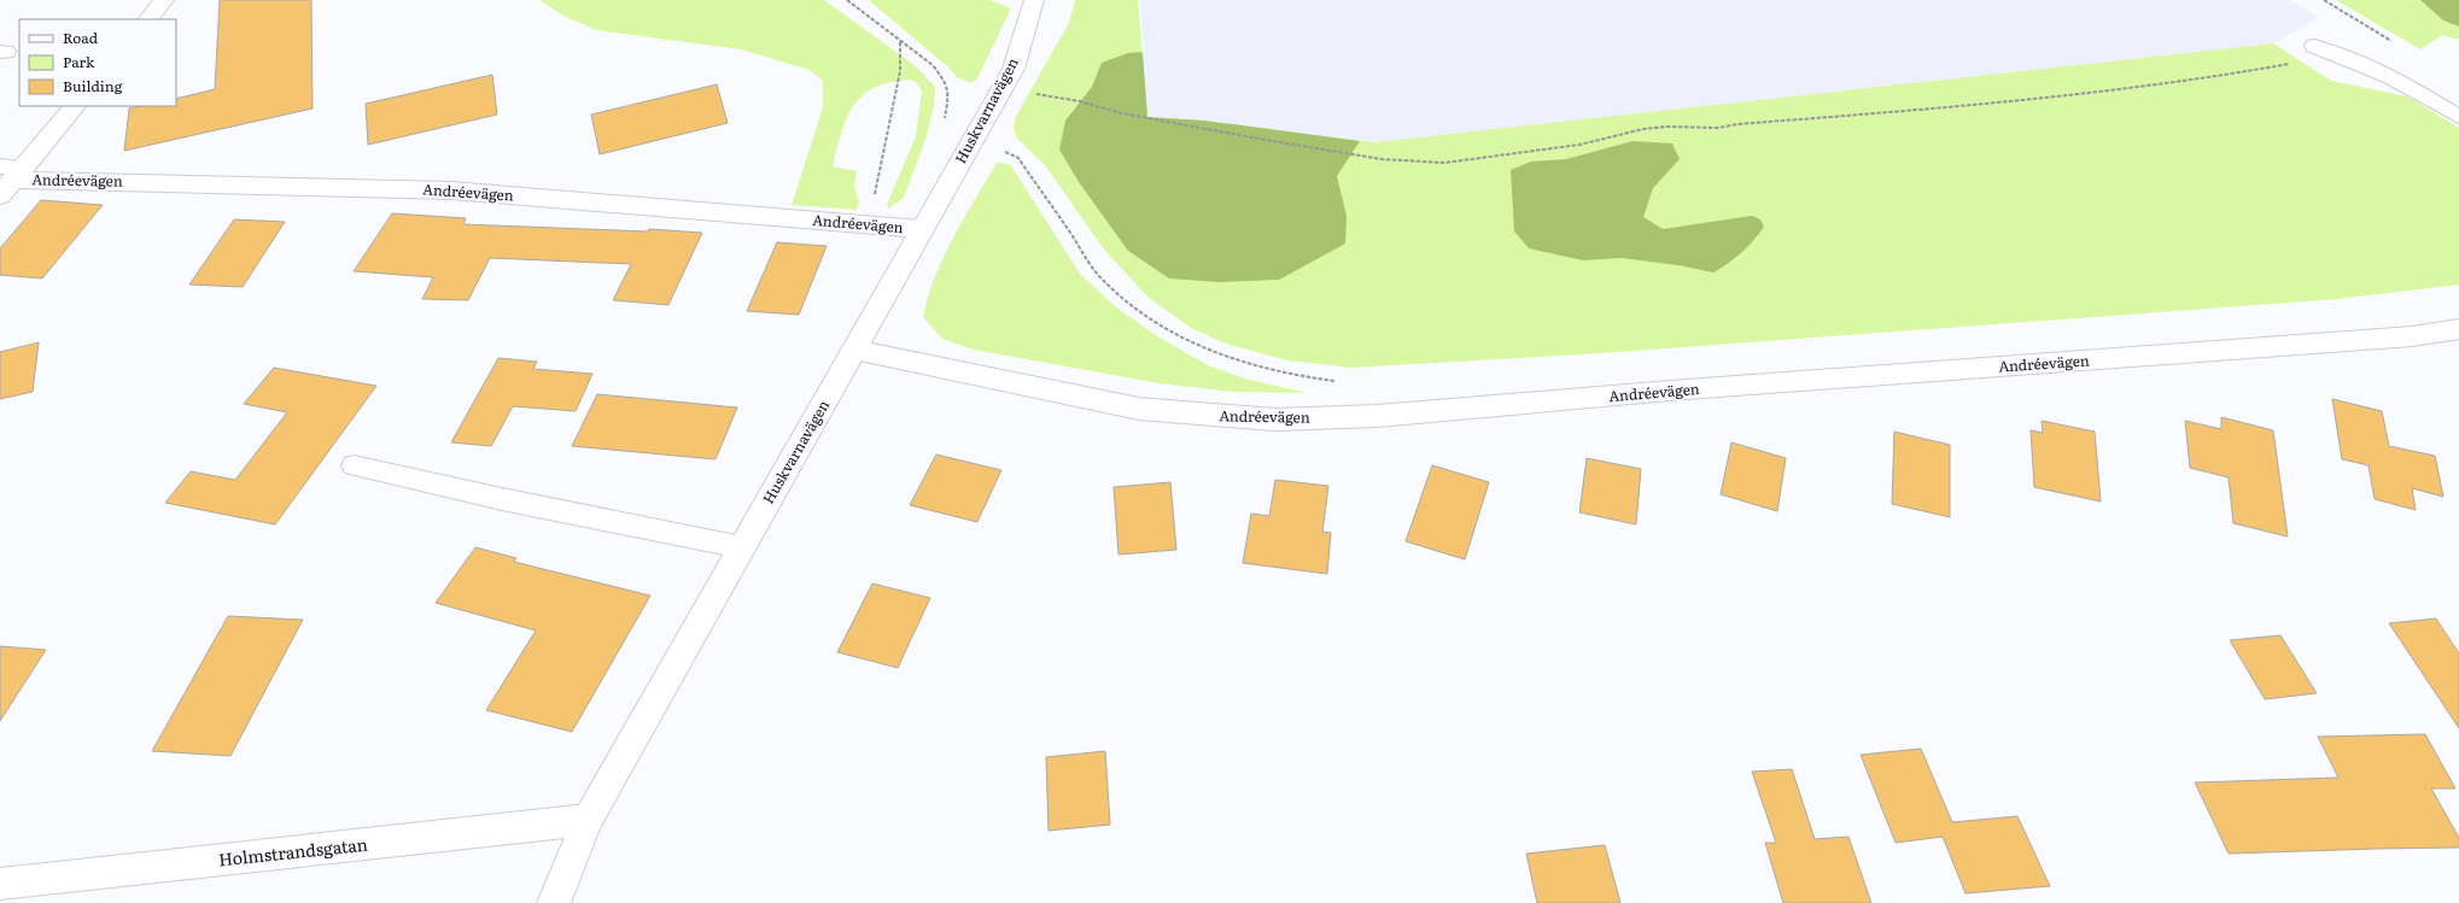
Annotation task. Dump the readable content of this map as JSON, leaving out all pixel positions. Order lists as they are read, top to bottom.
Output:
{
  "streets": {
    "street": ["Huskvarnavägen", "Andréevägen", "Holmstrandsgatan"]
  },
  "crossings": [
    ["Huskvarnavägen", "Andréevägen"],
    ["Huskvarnavägen", "Holmstrandsgatan"]
  ],
  "legend": ["Road", "Park", "Building"]
}
